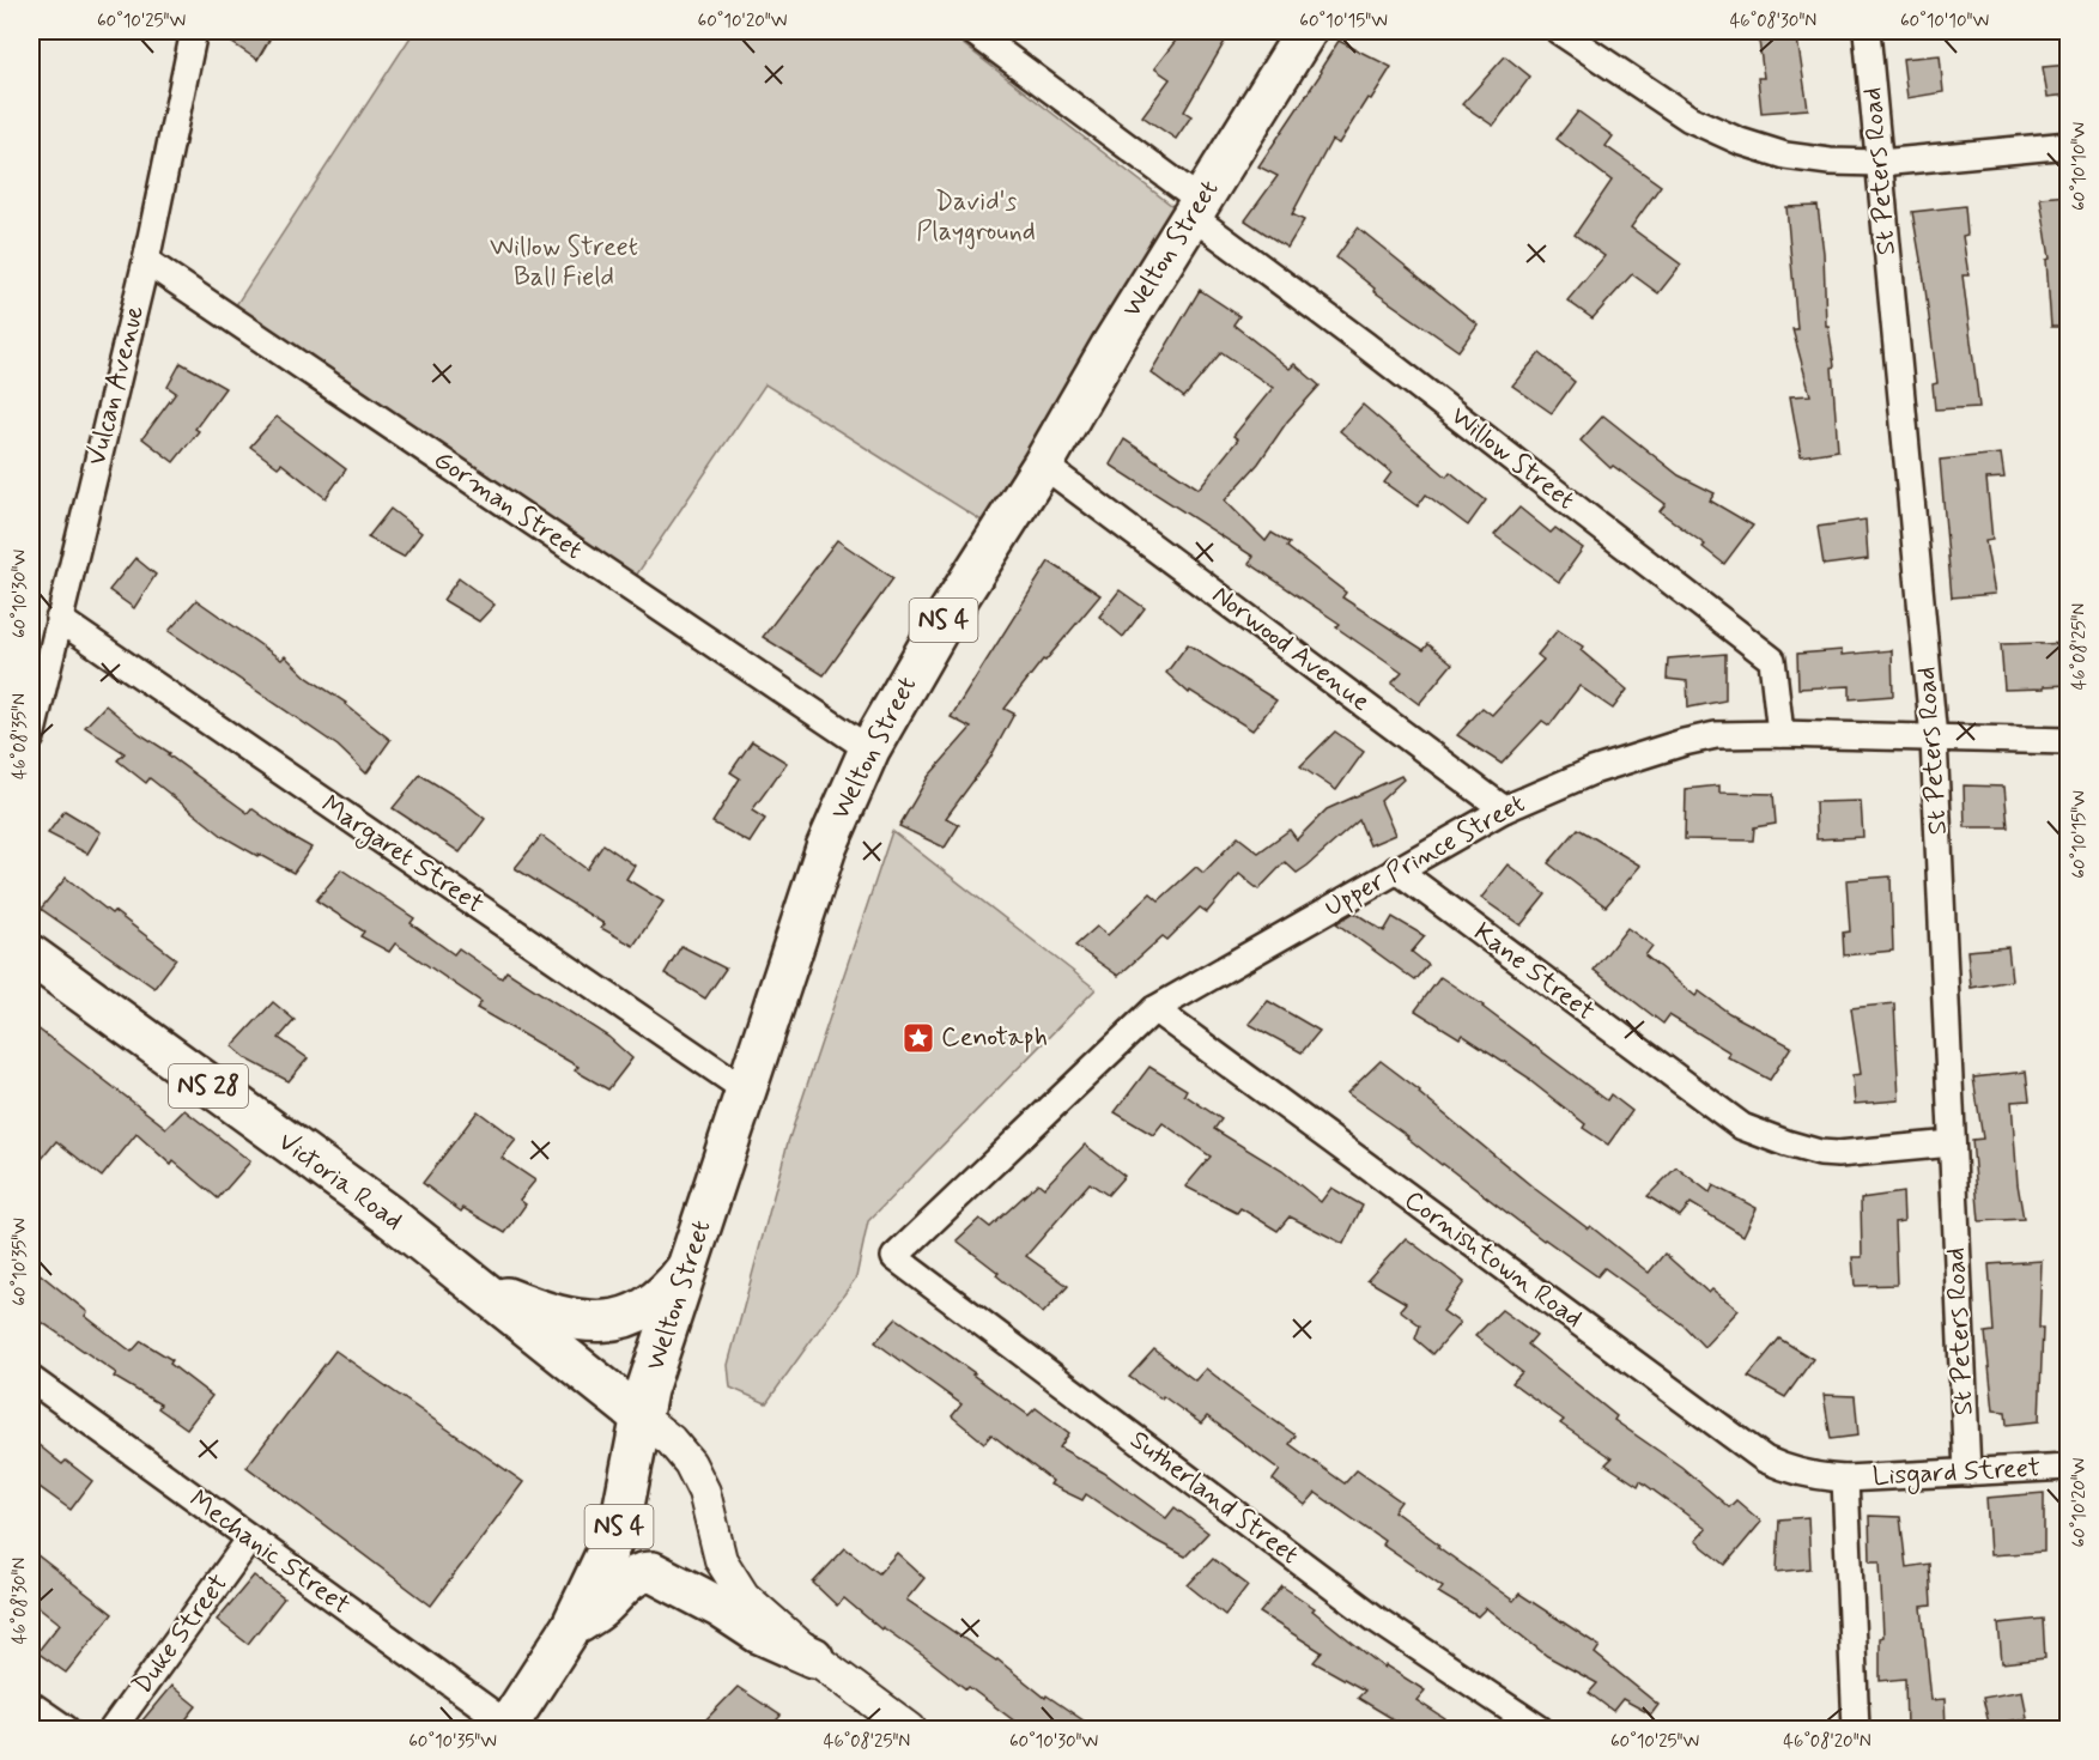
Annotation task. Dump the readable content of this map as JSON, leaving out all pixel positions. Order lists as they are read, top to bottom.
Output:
{
  "streets": {
    "main road": [
      "Welton Street",
      "NS 4",
      "NS 28",
      "Victoria Road"
    ],
    "street": [
      "St Peters Road",
      "Vulcan Avenue",
      "Willow Street",
      "Gorman Street",
      "Norwood Avenue",
      "Margaret Street",
      "Upper Prince Street",
      "Kane Street",
      "Cornishtown Road",
      "Lisgard Street",
      "Sutherland Street",
      "Mechanic Street",
      "Duke Street"
    ]
  },
  "crossings": [
    ["St Peters Road", "Upper Prince Street"],
    ["St Peters Road", "Kane Street"],
    ["St Peters Road", "Lisgard Street"],
    ["Welton Street", "Willow Street"],
    ["Welton Street", "Gorman Street"],
    ["Welton Street", "NS 4"],
    ["Welton Street", "Norwood Avenue"],
    ["Welton Street", "Margaret Street"],
    ["Welton Street", "Victoria Road"],
    ["Vulcan Avenue", "Gorman Street"],
    ["Vulcan Avenue", "Margaret Street"],
    ["Willow Street", "Upper Prince Street"],
    ["NS 4", "Victoria Road"],
    ["NS 4", "Mechanic Street"],
    ["Norwood Avenue", "Upper Prince Street"],
    ["Upper Prince Street", "Kane Street"],
    ["Upper Prince Street", "Cornishtown Road"],
    ["Upper Prince Street", "Sutherland Street"],
    ["Cornishtown Road", "Lisgard Street"],
    ["Mechanic Street", "Duke Street"]
  ],
  "parks": ["David's Playground", "Willow Street Ball Field"],
  "places": {
    "place": ["Cenotaph"]
  },
  "coordinates": [
    "60°10'25\"W",
    "60°10'20\"W",
    "60°10'15\"W",
    "46°08'30\"N",
    "60°10'10\"W",
    "60°10'30\"W",
    "46°08'25\"N",
    "46°08'35\"N",
    "60°10'35\"W",
    "46°08'20\"N"
  ]
}
